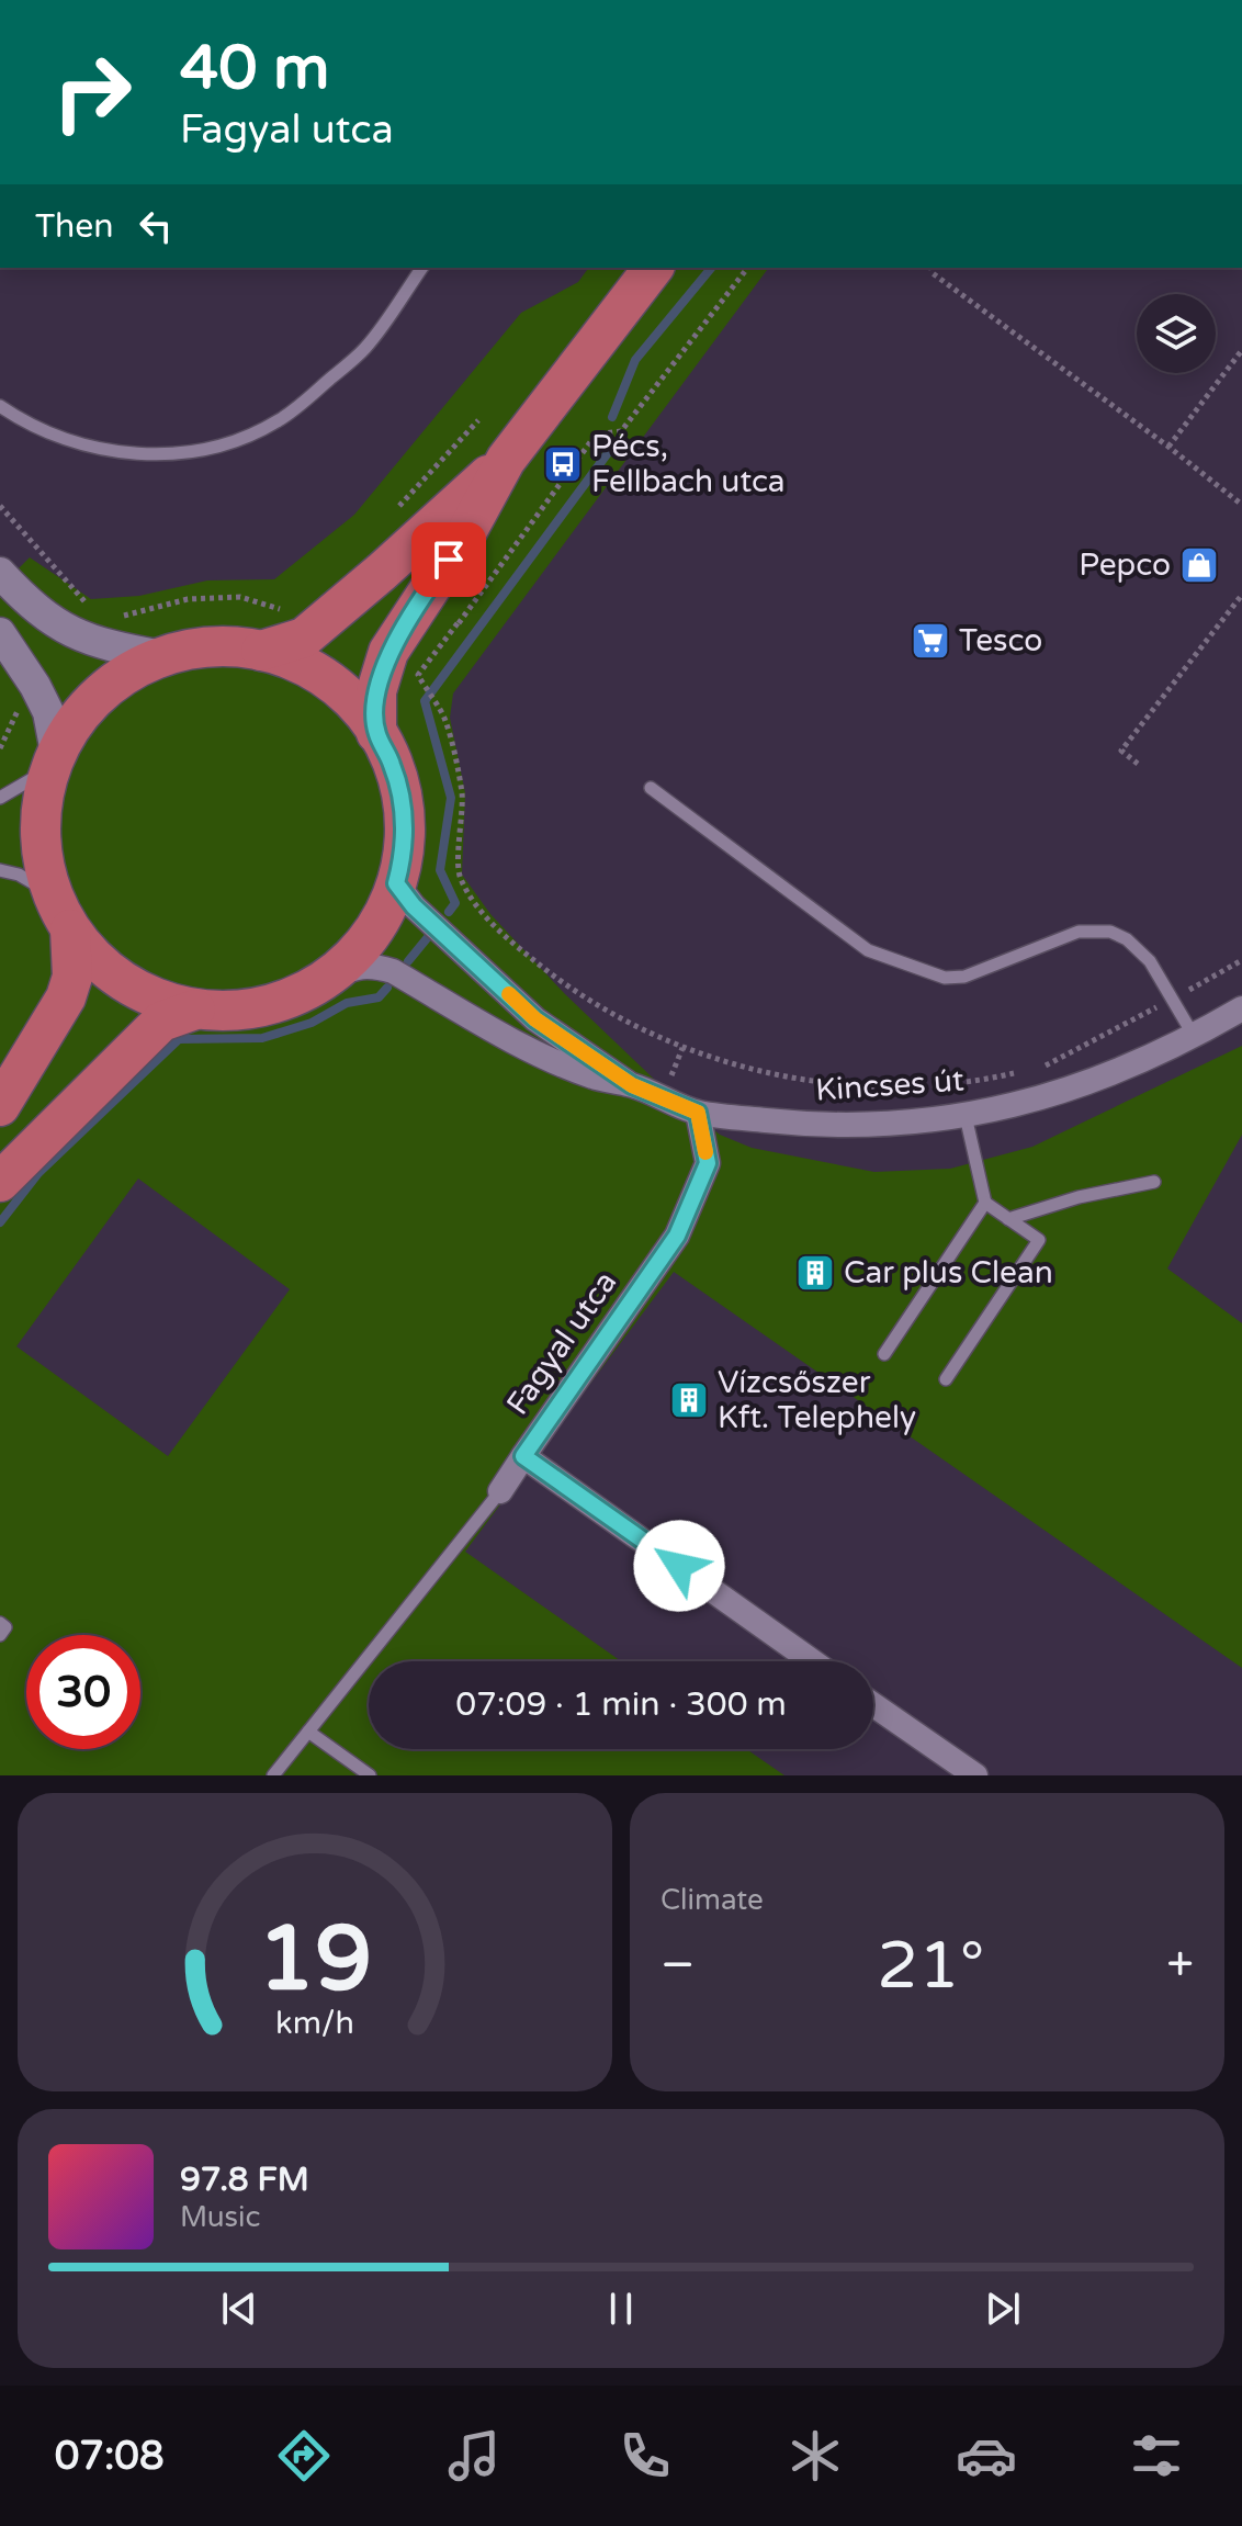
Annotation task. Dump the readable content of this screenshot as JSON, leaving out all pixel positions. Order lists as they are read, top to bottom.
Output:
{
  "streets": {
    "street": ["Kincses út", "Fagyal utca"]
  },
  "crossings": [
    ["Kincses út", "Fagyal utca"]
  ],
  "places": {
    "bus stop": ["Pécs, Fellbach utca"],
    "shop": ["Pepco"],
    "supermarket": ["Tesco"],
    "building": ["Car plus Clean", "Vízcsőszer Kft. Telephely"]
  },
  "page": {
    "turn": ["40 m", "Fagyal utca"],
    "then": "Then",
    "limit": "30",
    "trip": "07:09 · 1 min · 300 m",
    "tile": "Climate",
    "heat": ["−", "21°", "+"],
    "song": ["97.8 FM", "Music"],
    "tabs": "07:08",
    "gauge": ["19", "km/h"]
  }
}
